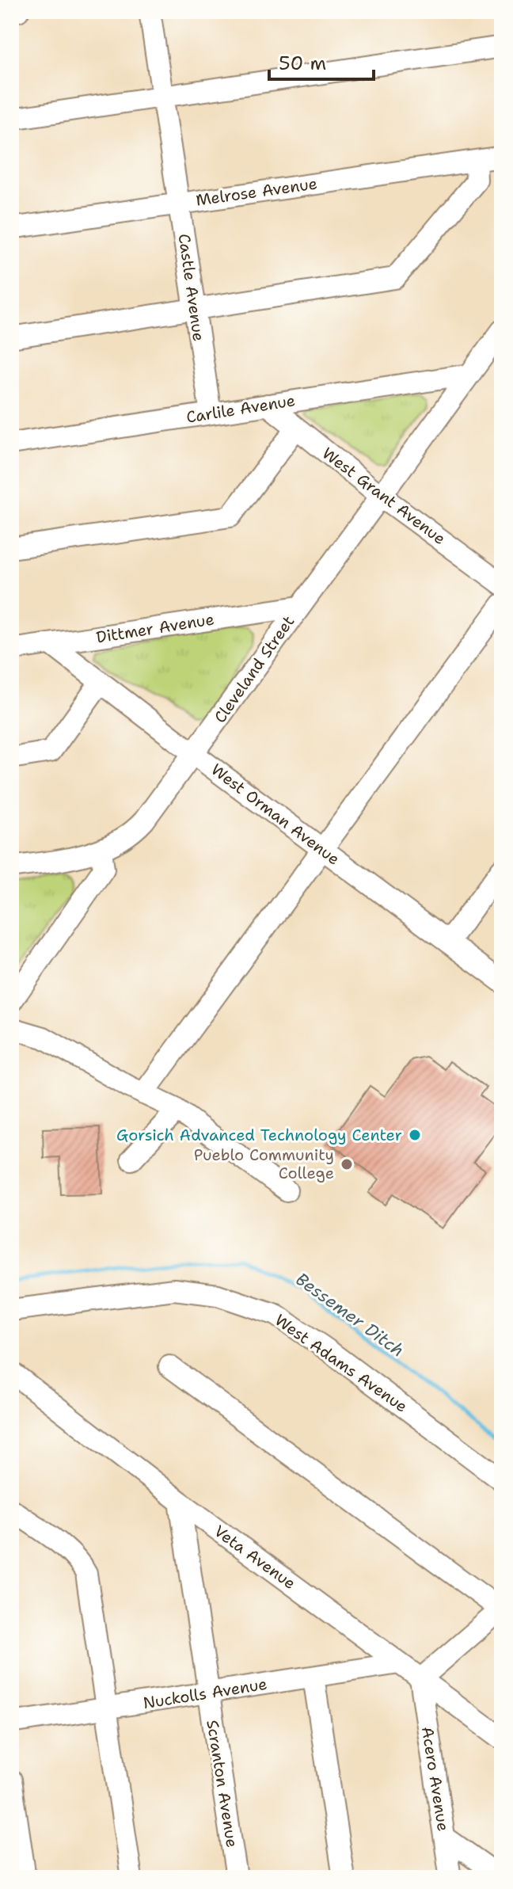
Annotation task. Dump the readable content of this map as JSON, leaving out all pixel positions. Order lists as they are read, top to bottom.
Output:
{
  "streets": {
    "street": [
      "Melrose Avenue",
      "Castle Avenue",
      "Carlile Avenue",
      "West Grant Avenue",
      "Dittmer Avenue",
      "Cleveland Street",
      "West Orman Avenue",
      "West Adams Avenue",
      "Veta Avenue",
      "Nuckolls Avenue",
      "Acero Avenue",
      "Scranton Avenue"
    ]
  },
  "crossings": [
    ["Melrose Avenue", "Castle Avenue"],
    ["Castle Avenue", "Carlile Avenue"],
    ["Carlile Avenue", "West Grant Avenue"],
    ["Carlile Avenue", "Cleveland Street"],
    ["West Grant Avenue", "Cleveland Street"],
    ["Dittmer Avenue", "Cleveland Street"],
    ["Dittmer Avenue", "West Orman Avenue"],
    ["Cleveland Street", "West Orman Avenue"],
    ["Veta Avenue", "Nuckolls Avenue"],
    ["Veta Avenue", "Acero Avenue"],
    ["Veta Avenue", "Scranton Avenue"],
    ["Nuckolls Avenue", "Scranton Avenue"]
  ],
  "water": ["Bessemer Ditch"],
  "places": ["Gorsich Advanced Technology Center", "Pueblo Community College"],
  "scale_bar": "50 m"
}
